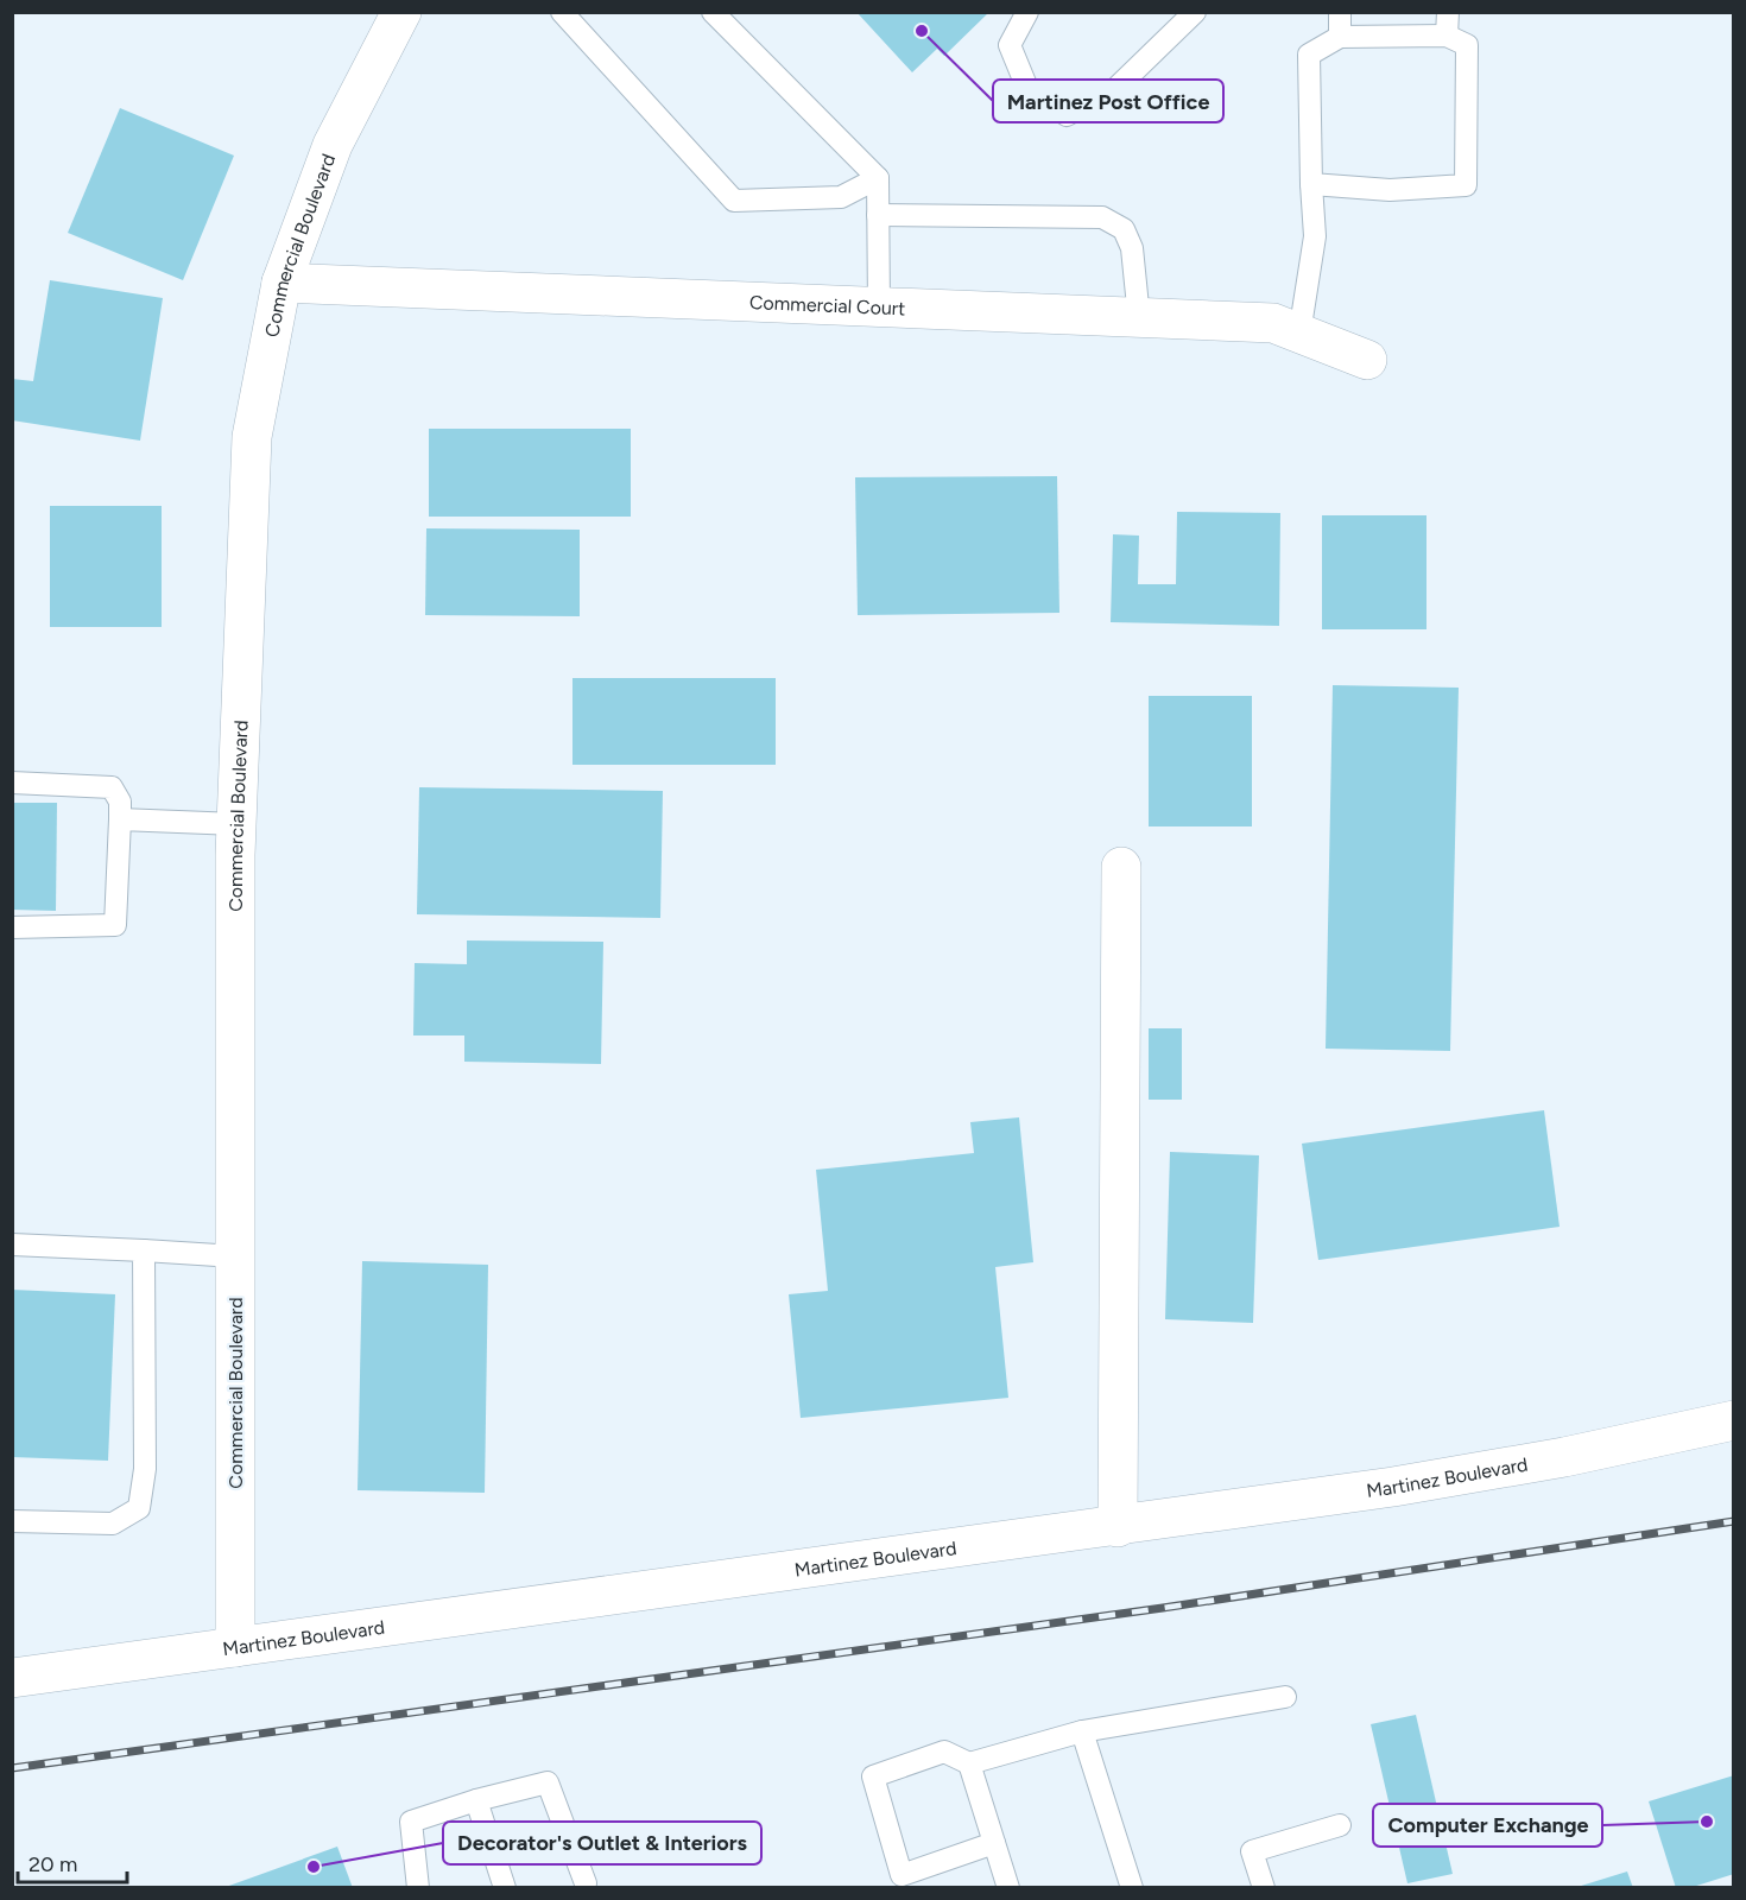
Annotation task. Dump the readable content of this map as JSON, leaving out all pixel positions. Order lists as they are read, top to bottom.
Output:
{
  "streets": {
    "street": ["Commercial Boulevard", "Commercial Court", "Martinez Boulevard"]
  },
  "crossings": [
    ["Commercial Boulevard", "Commercial Court"],
    ["Commercial Boulevard", "Martinez Boulevard"]
  ],
  "places": ["Martinez Post Office", "Computer Exchange", "Decorator's Outlet & Interiors"],
  "scale_bar": "20 m"
}
